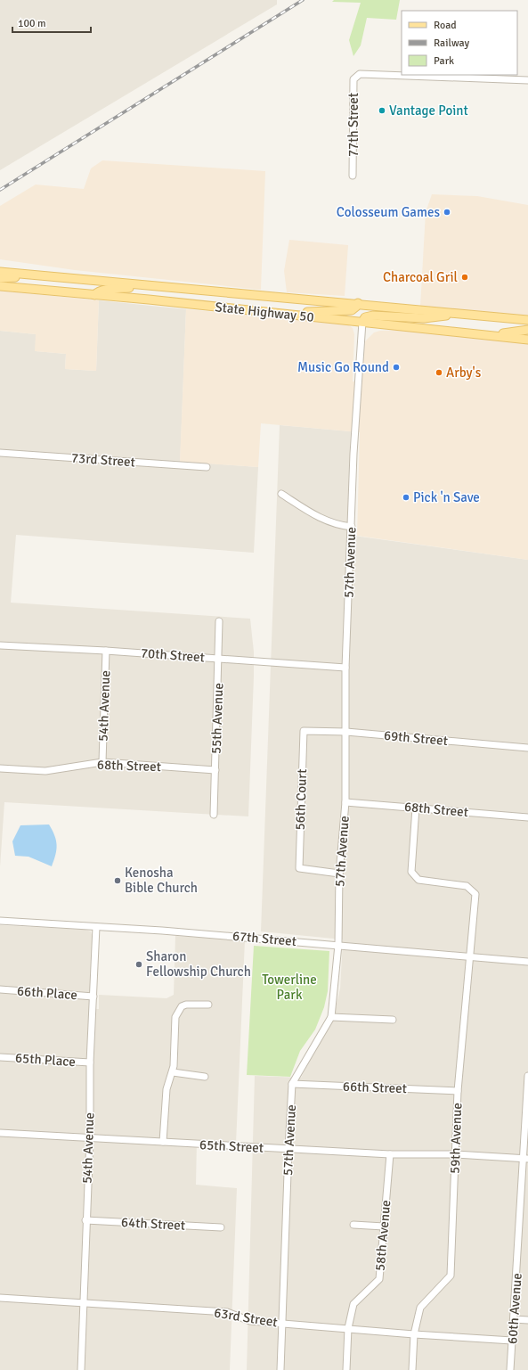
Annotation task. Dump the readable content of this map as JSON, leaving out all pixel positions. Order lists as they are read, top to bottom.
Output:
{
  "streets": {
    "main road": ["State Highway 50"],
    "street": [
      "77th Street",
      "73rd Street",
      "57th Avenue",
      "70th Street",
      "54th Avenue",
      "55th Avenue",
      "69th Street",
      "68th Street",
      "56th Court",
      "67th Street",
      "66th Place",
      "65th Place",
      "66th Street",
      "59th Avenue",
      "65th Street",
      "64th Street",
      "58th Avenue",
      "60th Avenue",
      "63rd Street"
    ]
  },
  "crossings": [
    ["State Highway 50", "57th Avenue"],
    ["57th Avenue", "70th Street"],
    ["57th Avenue", "69th Street"],
    ["57th Avenue", "68th Street"],
    ["57th Avenue", "56th Court"],
    ["57th Avenue", "67th Street"],
    ["57th Avenue", "66th Street"],
    ["57th Avenue", "65th Street"],
    ["57th Avenue", "63rd Street"],
    ["70th Street", "54th Avenue"],
    ["70th Street", "55th Avenue"],
    ["54th Avenue", "68th Street"],
    ["54th Avenue", "67th Street"],
    ["54th Avenue", "66th Place"],
    ["54th Avenue", "65th Place"],
    ["54th Avenue", "65th Street"],
    ["54th Avenue", "64th Street"],
    ["54th Avenue", "63rd Street"],
    ["55th Avenue", "68th Street"],
    ["69th Street", "56th Court"],
    ["68th Street", "59th Avenue"],
    ["67th Street", "59th Avenue"],
    ["66th Street", "59th Avenue"],
    ["59th Avenue", "65th Street"],
    ["59th Avenue", "63rd Street"],
    ["65th Street", "58th Avenue"],
    ["65th Street", "60th Avenue"],
    ["58th Avenue", "63rd Street"],
    ["60th Avenue", "63rd Street"]
  ],
  "parks": ["Towerline Park"],
  "places": [
    "Vantage Point",
    "Colosseum Games",
    "Charcoal Gril",
    "Music Go Round",
    "Arby's",
    "Pick 'n Save",
    "Kenosha Bible Church",
    "Sharon Fellowship Church"
  ],
  "legend": ["Road", "Railway", "Park"],
  "scale_bar": "100 m"
}
